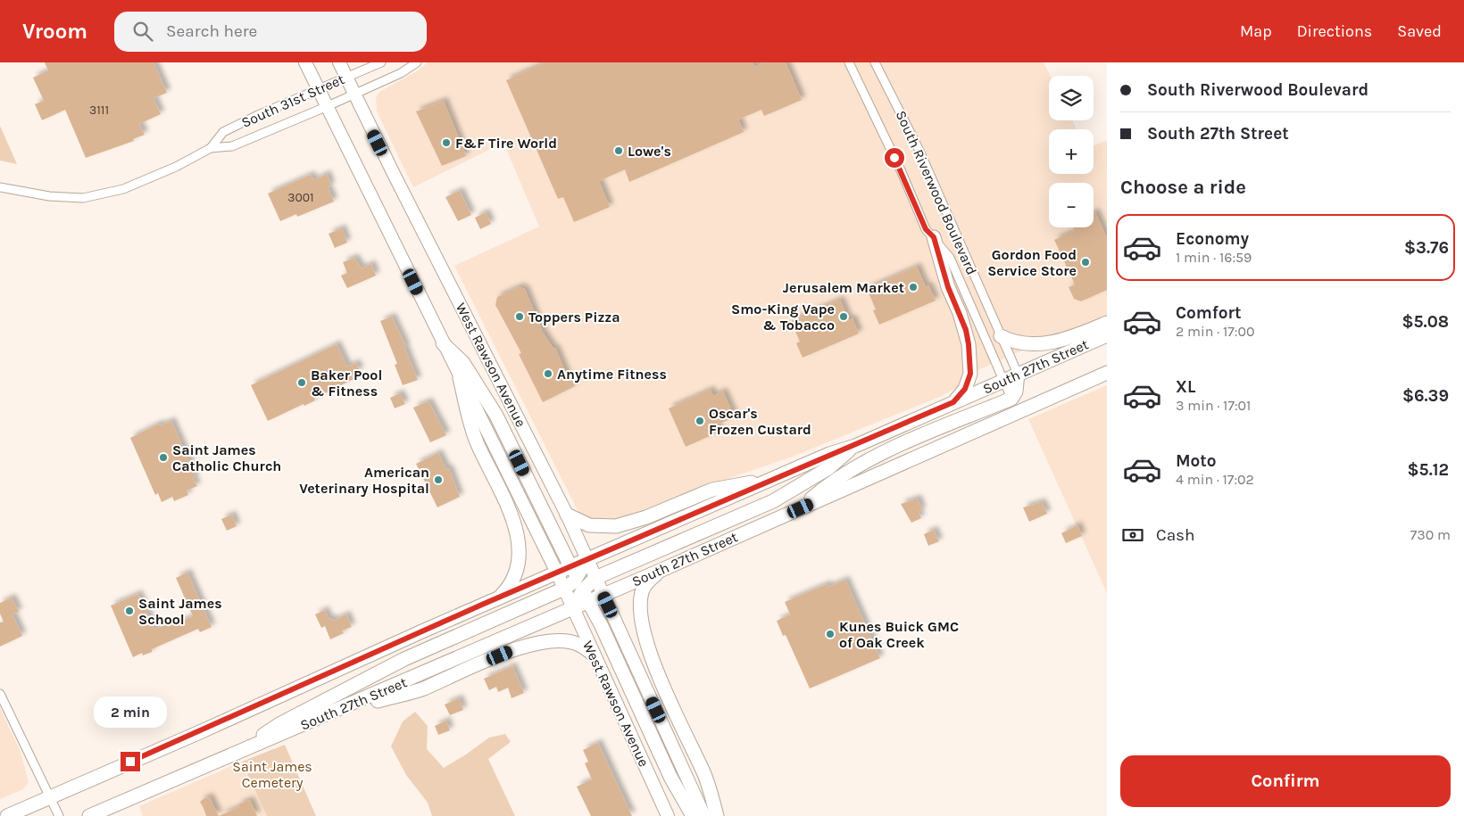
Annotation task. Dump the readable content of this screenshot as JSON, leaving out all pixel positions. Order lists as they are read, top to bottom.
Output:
{
  "streets": {
    "main road": ["West Rawson Avenue", "South 27th Street"],
    "street": ["South 31st Street", "South Riverwood Boulevard"]
  },
  "crossings": [
    ["South 31st Street", "West Rawson Avenue"],
    ["South Riverwood Boulevard", "South 27th Street"],
    ["West Rawson Avenue", "South 27th Street"]
  ],
  "parks": ["Saint James Cemetery"],
  "places": [
    "F&F Tire World",
    "Lowe's",
    "Gordon Food Service Store",
    "Jerusalem Market",
    "Toppers Pizza",
    "Smo-King Vape & Tobacco",
    "Anytime Fitness",
    "Baker Pool & Fitness",
    "Oscar's Frozen Custard",
    "Saint James Catholic Church",
    "American Veterinary Hospital",
    "Saint James School",
    "Kunes Buick GMC of Oak Creek"
  ],
  "house_numbers": ["3111", "3001"],
  "page": {
    "header": "Vroom",
    "search": "Search here",
    "nav": ["Map", "Directions", "Saved"],
    "banner": ["South Riverwood Boulevard", "South 27th Street"],
    "map_buttons": ["+", "−"],
    "heading": "Choose a ride",
    "list": [
      {
        "name": "Economy",
        "note": "1 min · 16:59",
        "value": "$3.76"
      },
      {
        "name": "Comfort",
        "note": "2 min · 17:00",
        "value": "$5.08"
      },
      {
        "name": "XL",
        "note": "3 min · 17:01",
        "value": "$6.39"
      },
      {
        "name": "Moto",
        "note": "4 min · 17:02",
        "value": "$5.12"
      }
    ],
    "pay": ["Cash", "730 m"],
    "bubble": "2 min",
    "buttons": "Confirm"
  }
}
